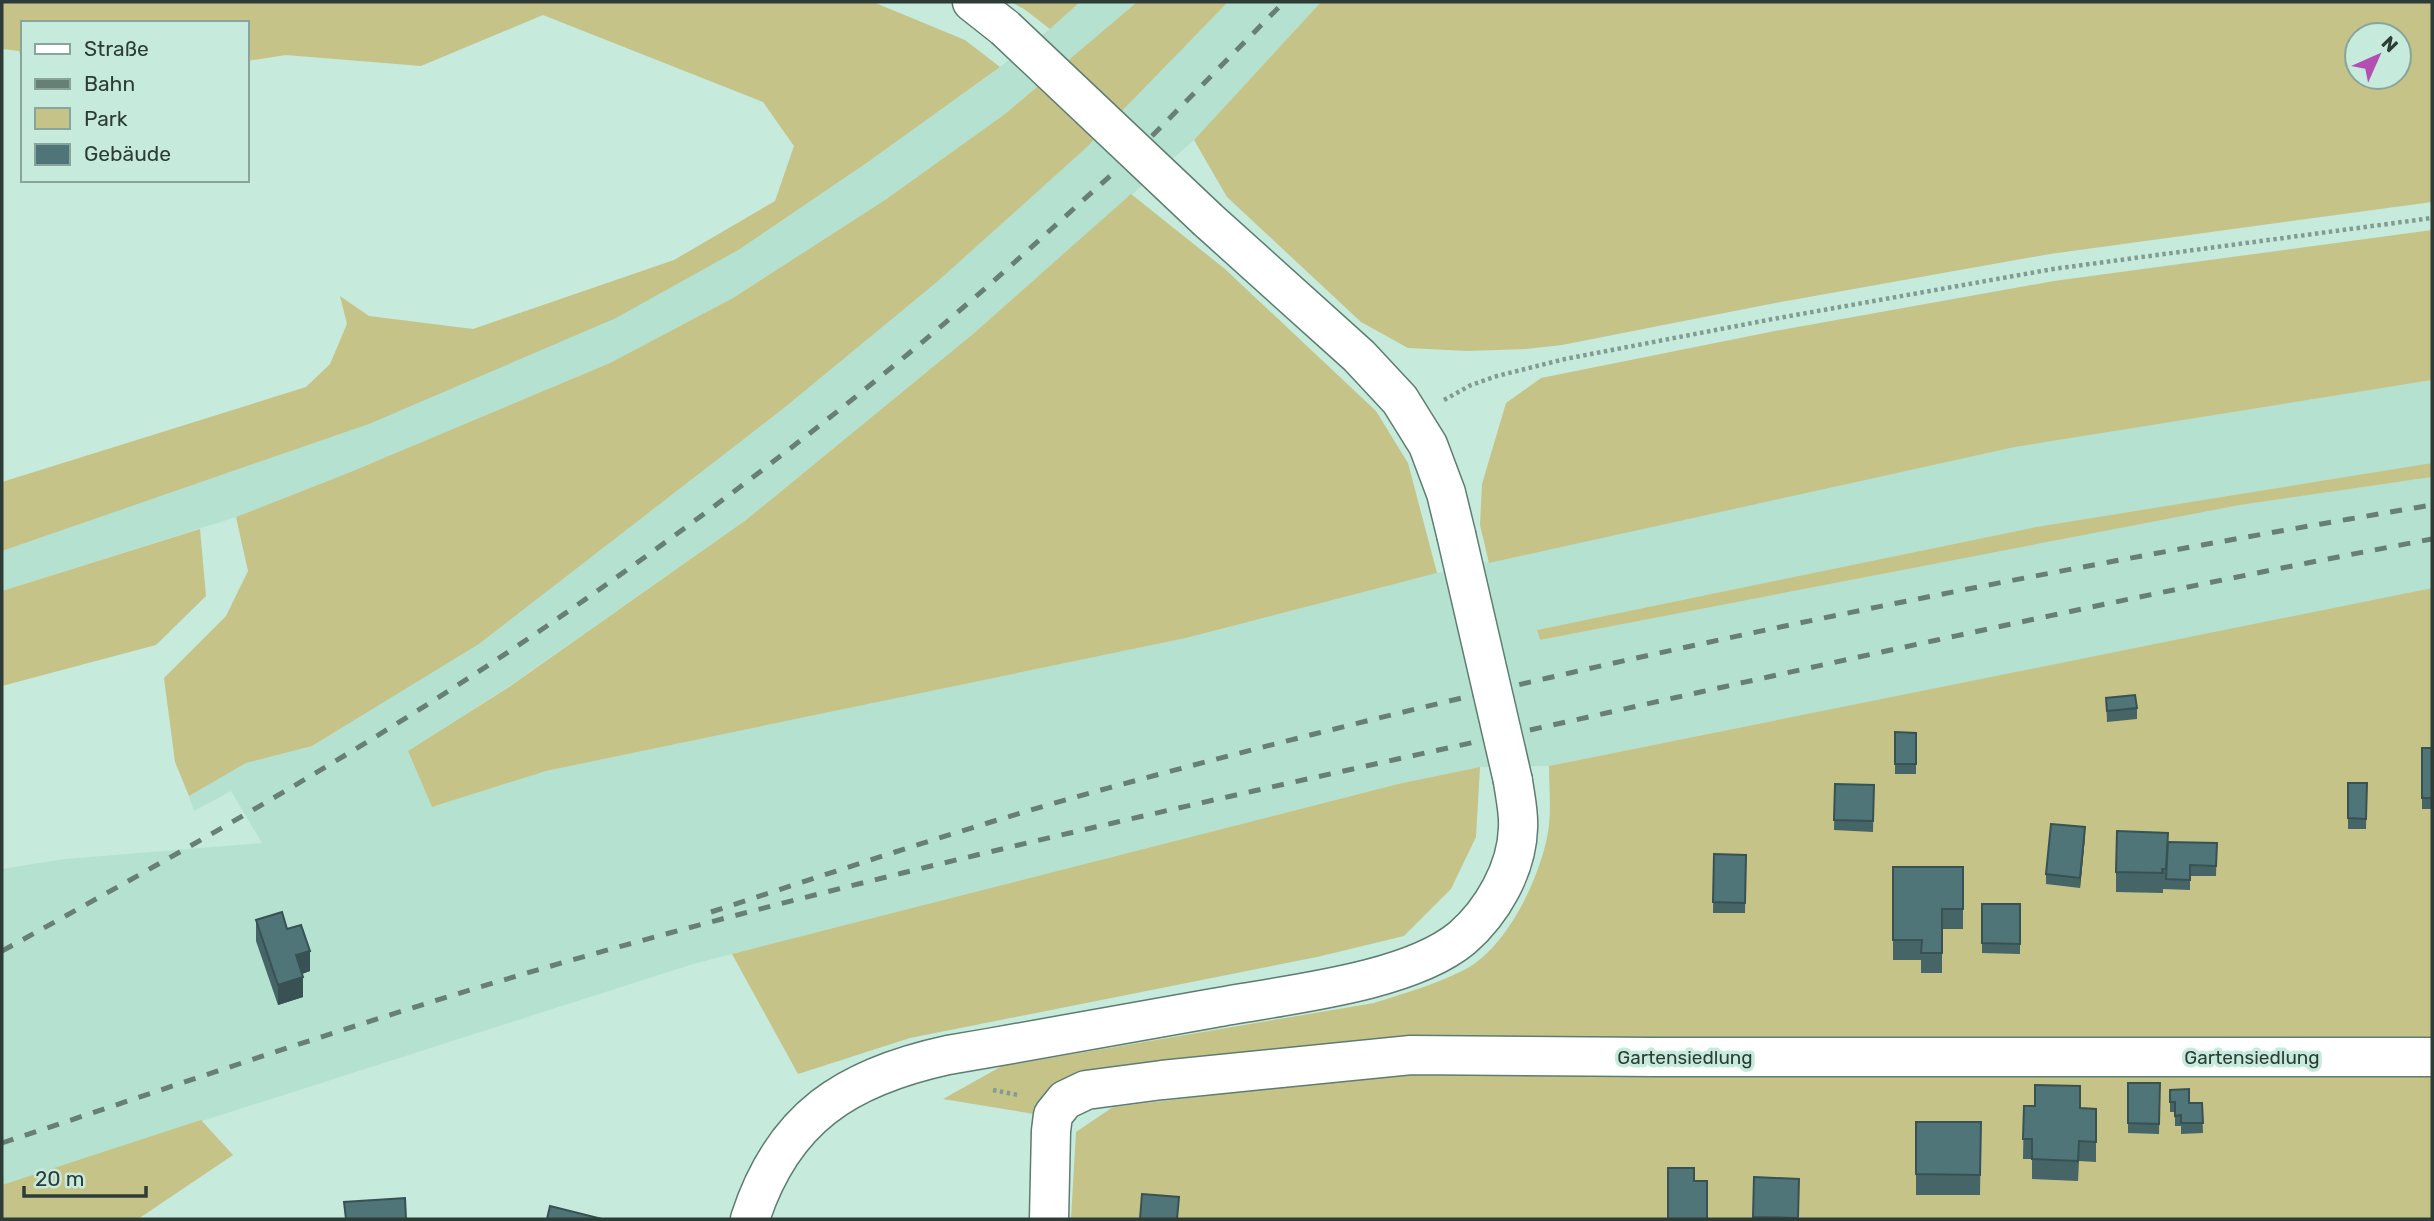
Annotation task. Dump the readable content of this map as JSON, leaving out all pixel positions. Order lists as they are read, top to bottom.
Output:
{
  "streets": {
    "street": ["Gartensiedlung"]
  },
  "legend": [
    "Straße",
    "Bahn",
    "Park",
    "Gebäude"
  ],
  "scale_bar": "20 m",
  "north": "top right"
}
